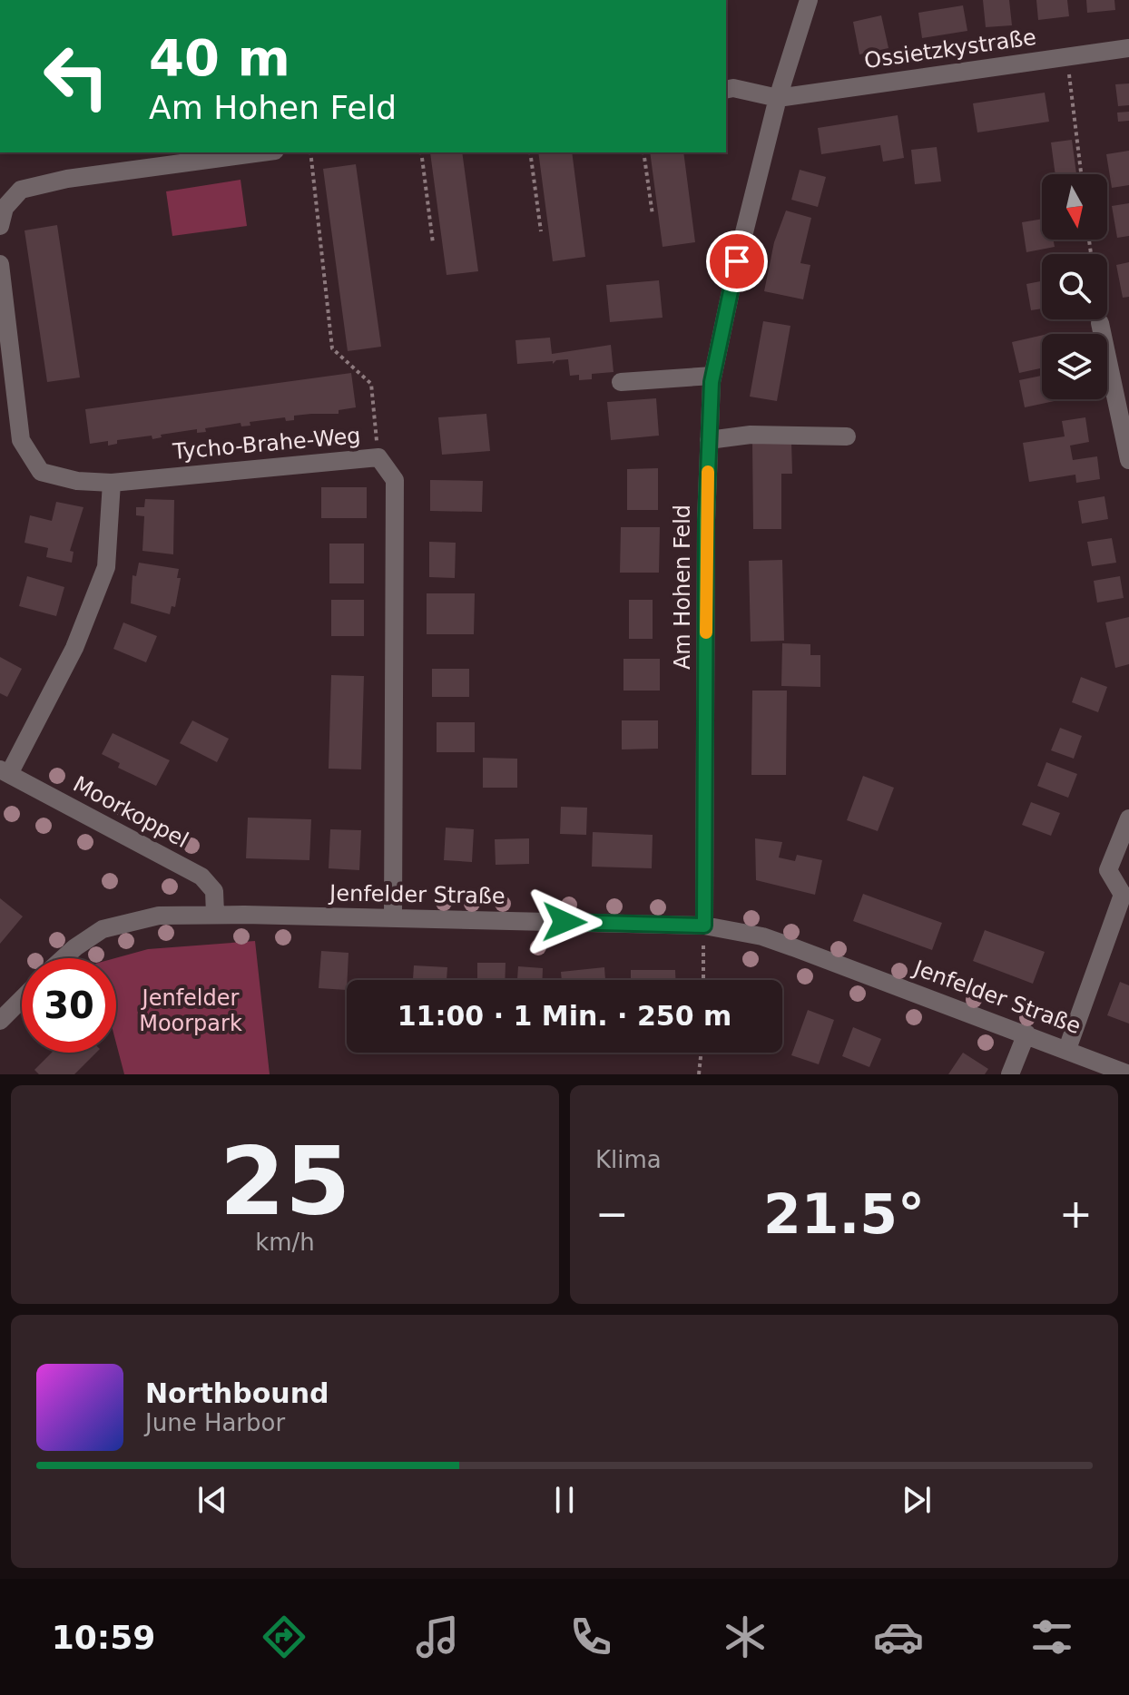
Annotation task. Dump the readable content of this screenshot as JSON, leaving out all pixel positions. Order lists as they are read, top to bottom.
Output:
{
  "streets": {
    "street": [
      "Ossietzkystraße",
      "Tycho-Brahe-Weg",
      "Am Hohen Feld",
      "Moorkoppel",
      "Jenfelder Straße"
    ]
  },
  "crossings": [
    ["Ossietzkystraße", "Am Hohen Feld"],
    ["Tycho-Brahe-Weg", "Jenfelder Straße"],
    ["Am Hohen Feld", "Jenfelder Straße"],
    ["Moorkoppel", "Jenfelder Straße"]
  ],
  "parks": ["Jenfelder Moorpark"],
  "north": "bottom",
  "page": {
    "turn": ["40 m", "Am Hohen Feld"],
    "limit": "30",
    "trip": "11:00 · 1 Min. · 250 m",
    "tile": [
      ["25", "km/h"],
      "Klima"
    ],
    "heat": ["−", "21.5°", "+"],
    "song": ["Northbound", "June Harbor"],
    "tabs": "10:59"
  }
}
